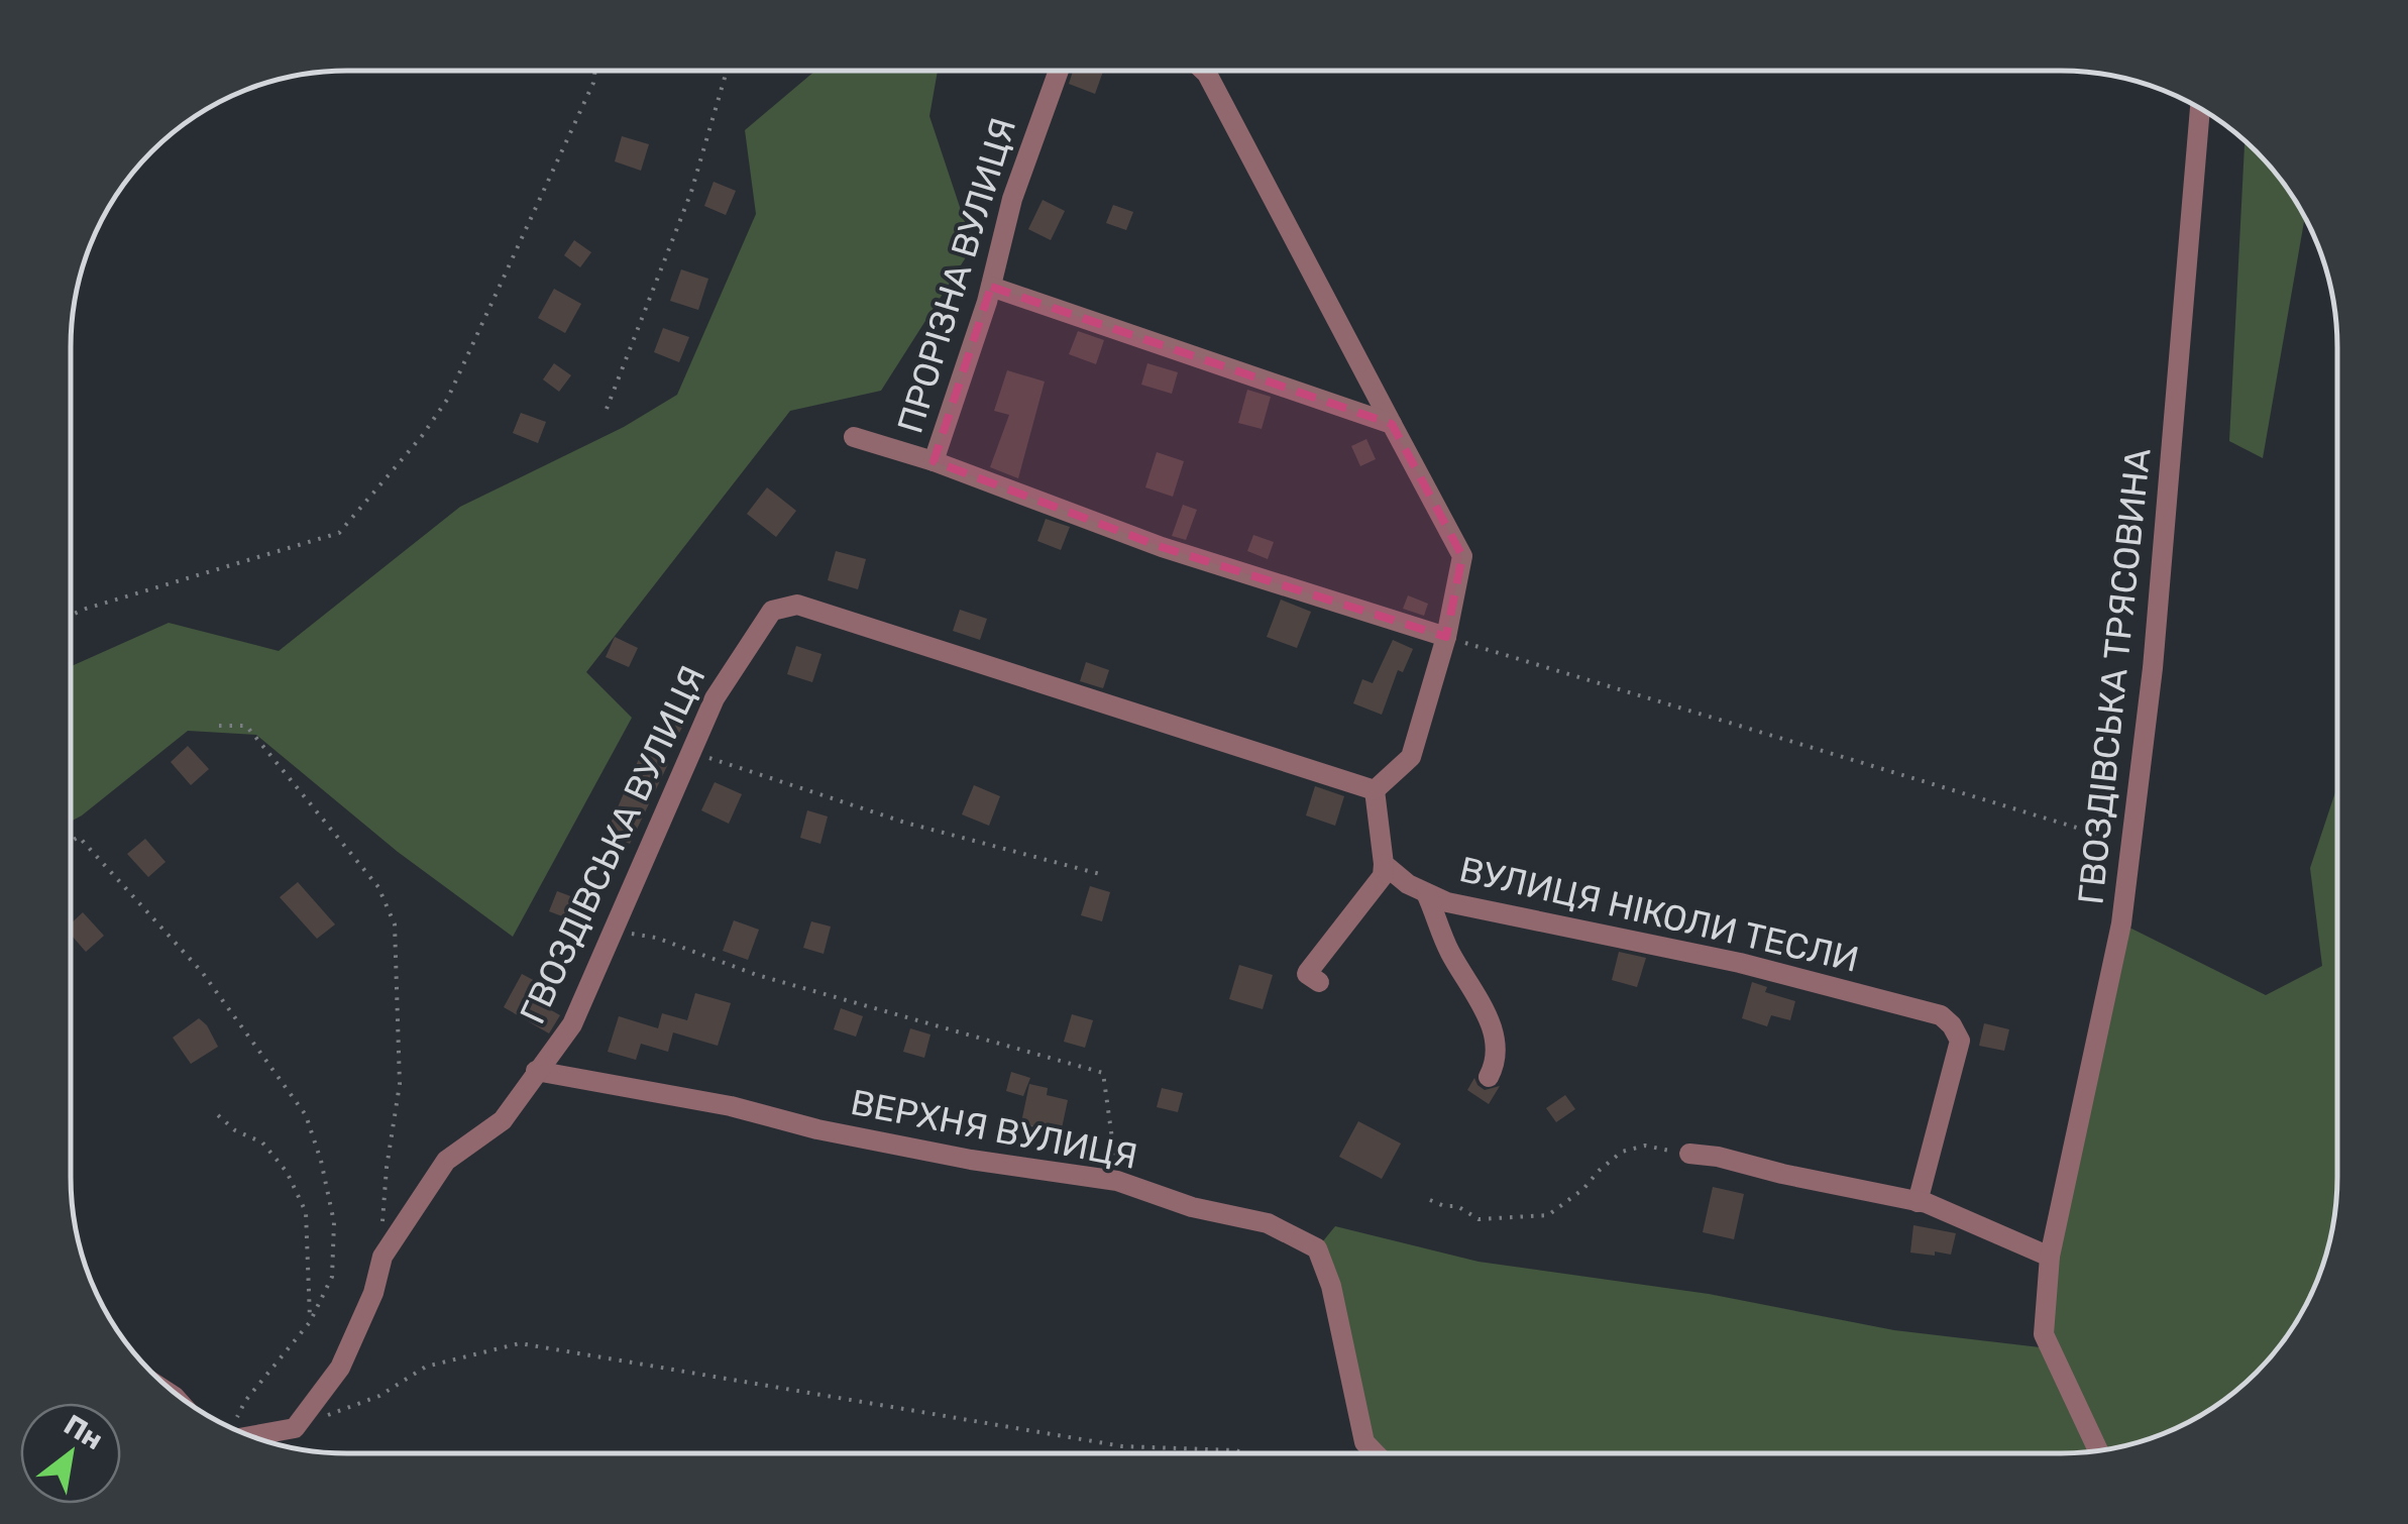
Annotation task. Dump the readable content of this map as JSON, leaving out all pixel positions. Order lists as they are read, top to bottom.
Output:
{
  "streets": {
    "street": [
      "ПРОРІЗНА ВУЛИЦЯ",
      "ГВОЗДІВСЬКА ТРЯСОВИНА",
      "ГВОЗДІВСЬКА ВУЛИЦЯ",
      "ВУЛИЦЯ НІКОЛИ ТЕСЛИ",
      "ВЕРХНЯ ВУЛИЦЯ"
    ]
  },
  "crossings": [
    ["ГВОЗДІВСЬКА ВУЛИЦЯ", "ВЕРХНЯ ВУЛИЦЯ"]
  ],
  "north": "top right"
}
